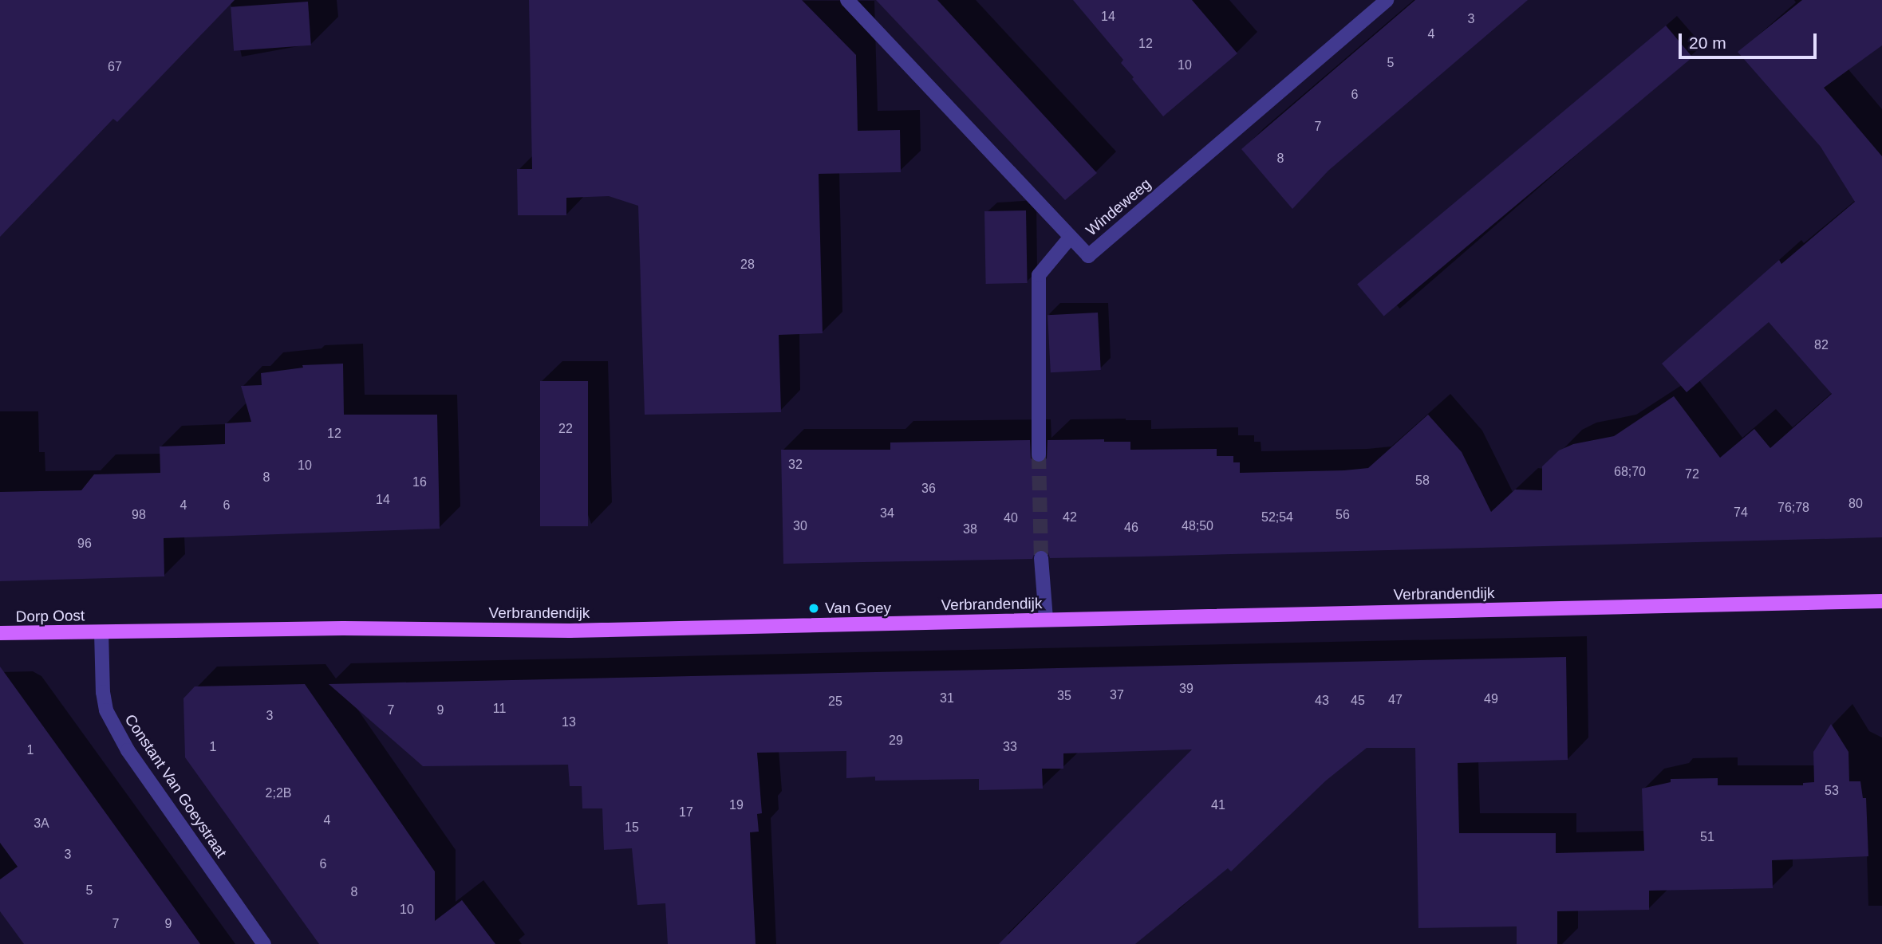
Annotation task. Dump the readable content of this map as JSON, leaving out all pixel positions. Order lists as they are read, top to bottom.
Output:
{
  "streets": {
    "main road": ["Verbrandendijk", "Dorp Oost"],
    "street": ["Windeweeg", "Constant Van Goeystraat"]
  },
  "crossings": [
    ["Verbrandendijk", "Dorp Oost"],
    ["Verbrandendijk", "Constant Van Goeystraat"],
    ["Dorp Oost", "Constant Van Goeystraat"]
  ],
  "places": ["Van Goey"],
  "house_numbers": [
    "14",
    "3",
    "4",
    "12",
    "5",
    "10",
    "67",
    "6",
    "7",
    "8",
    "28",
    "82",
    "22",
    "12",
    "32",
    "10",
    "68;70",
    "72",
    "8",
    "58",
    "16",
    "36",
    "14",
    "80",
    "4",
    "6",
    "76;78",
    "74",
    "34",
    "98",
    "56",
    "42",
    "52;54",
    "40",
    "30",
    "48;50",
    "46",
    "38",
    "96",
    "39",
    "37",
    "35",
    "31",
    "49",
    "47",
    "43",
    "45",
    "25",
    "11",
    "7",
    "9",
    "3",
    "13",
    "29",
    "1",
    "33",
    "1",
    "53",
    "2;2B",
    "19",
    "41",
    "17",
    "4",
    "3A",
    "15",
    "51",
    "3",
    "6",
    "5",
    "8",
    "10",
    "7",
    "9"
  ],
  "scale_bar": "20 m"
}
